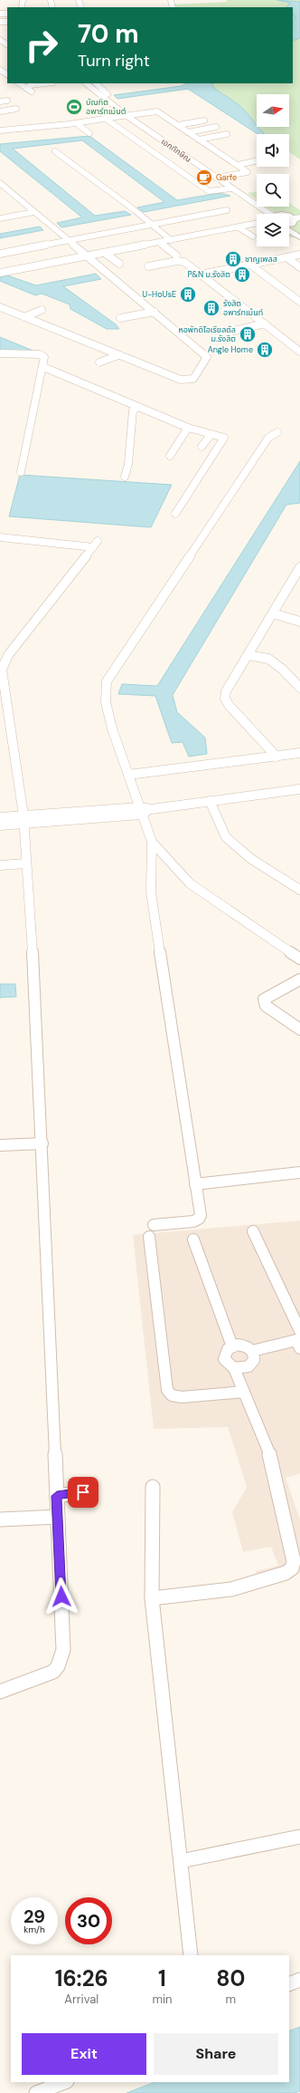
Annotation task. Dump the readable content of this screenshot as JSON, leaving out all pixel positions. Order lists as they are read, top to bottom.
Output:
{
  "streets": {
    "street": ["เอกทักษิณ"]
  },
  "places": {
    "sports": ["บัณฑิต อพาร์ทเม้นต์"],
    "cafe": ["Garfe"],
    "building": [
      "ชาญเพลส",
      "P&N ม.รังสิต",
      "U-HoUsE",
      "รังสิต อพาร์ทเม้นท์",
      "หอพักดิโอเรียลดัล ม.รังสิต",
      "Angle Home"
    ]
  },
  "north": "right",
  "page": {
    "turn": ["70 m", "Turn right"],
    "speed": "29 km/h",
    "limit": "30",
    "eta": [
      "16:26",
      "Arrival",
      "1",
      "min",
      "80",
      "m"
    ],
    "buttons": ["Exit", "Share"]
  }
}
